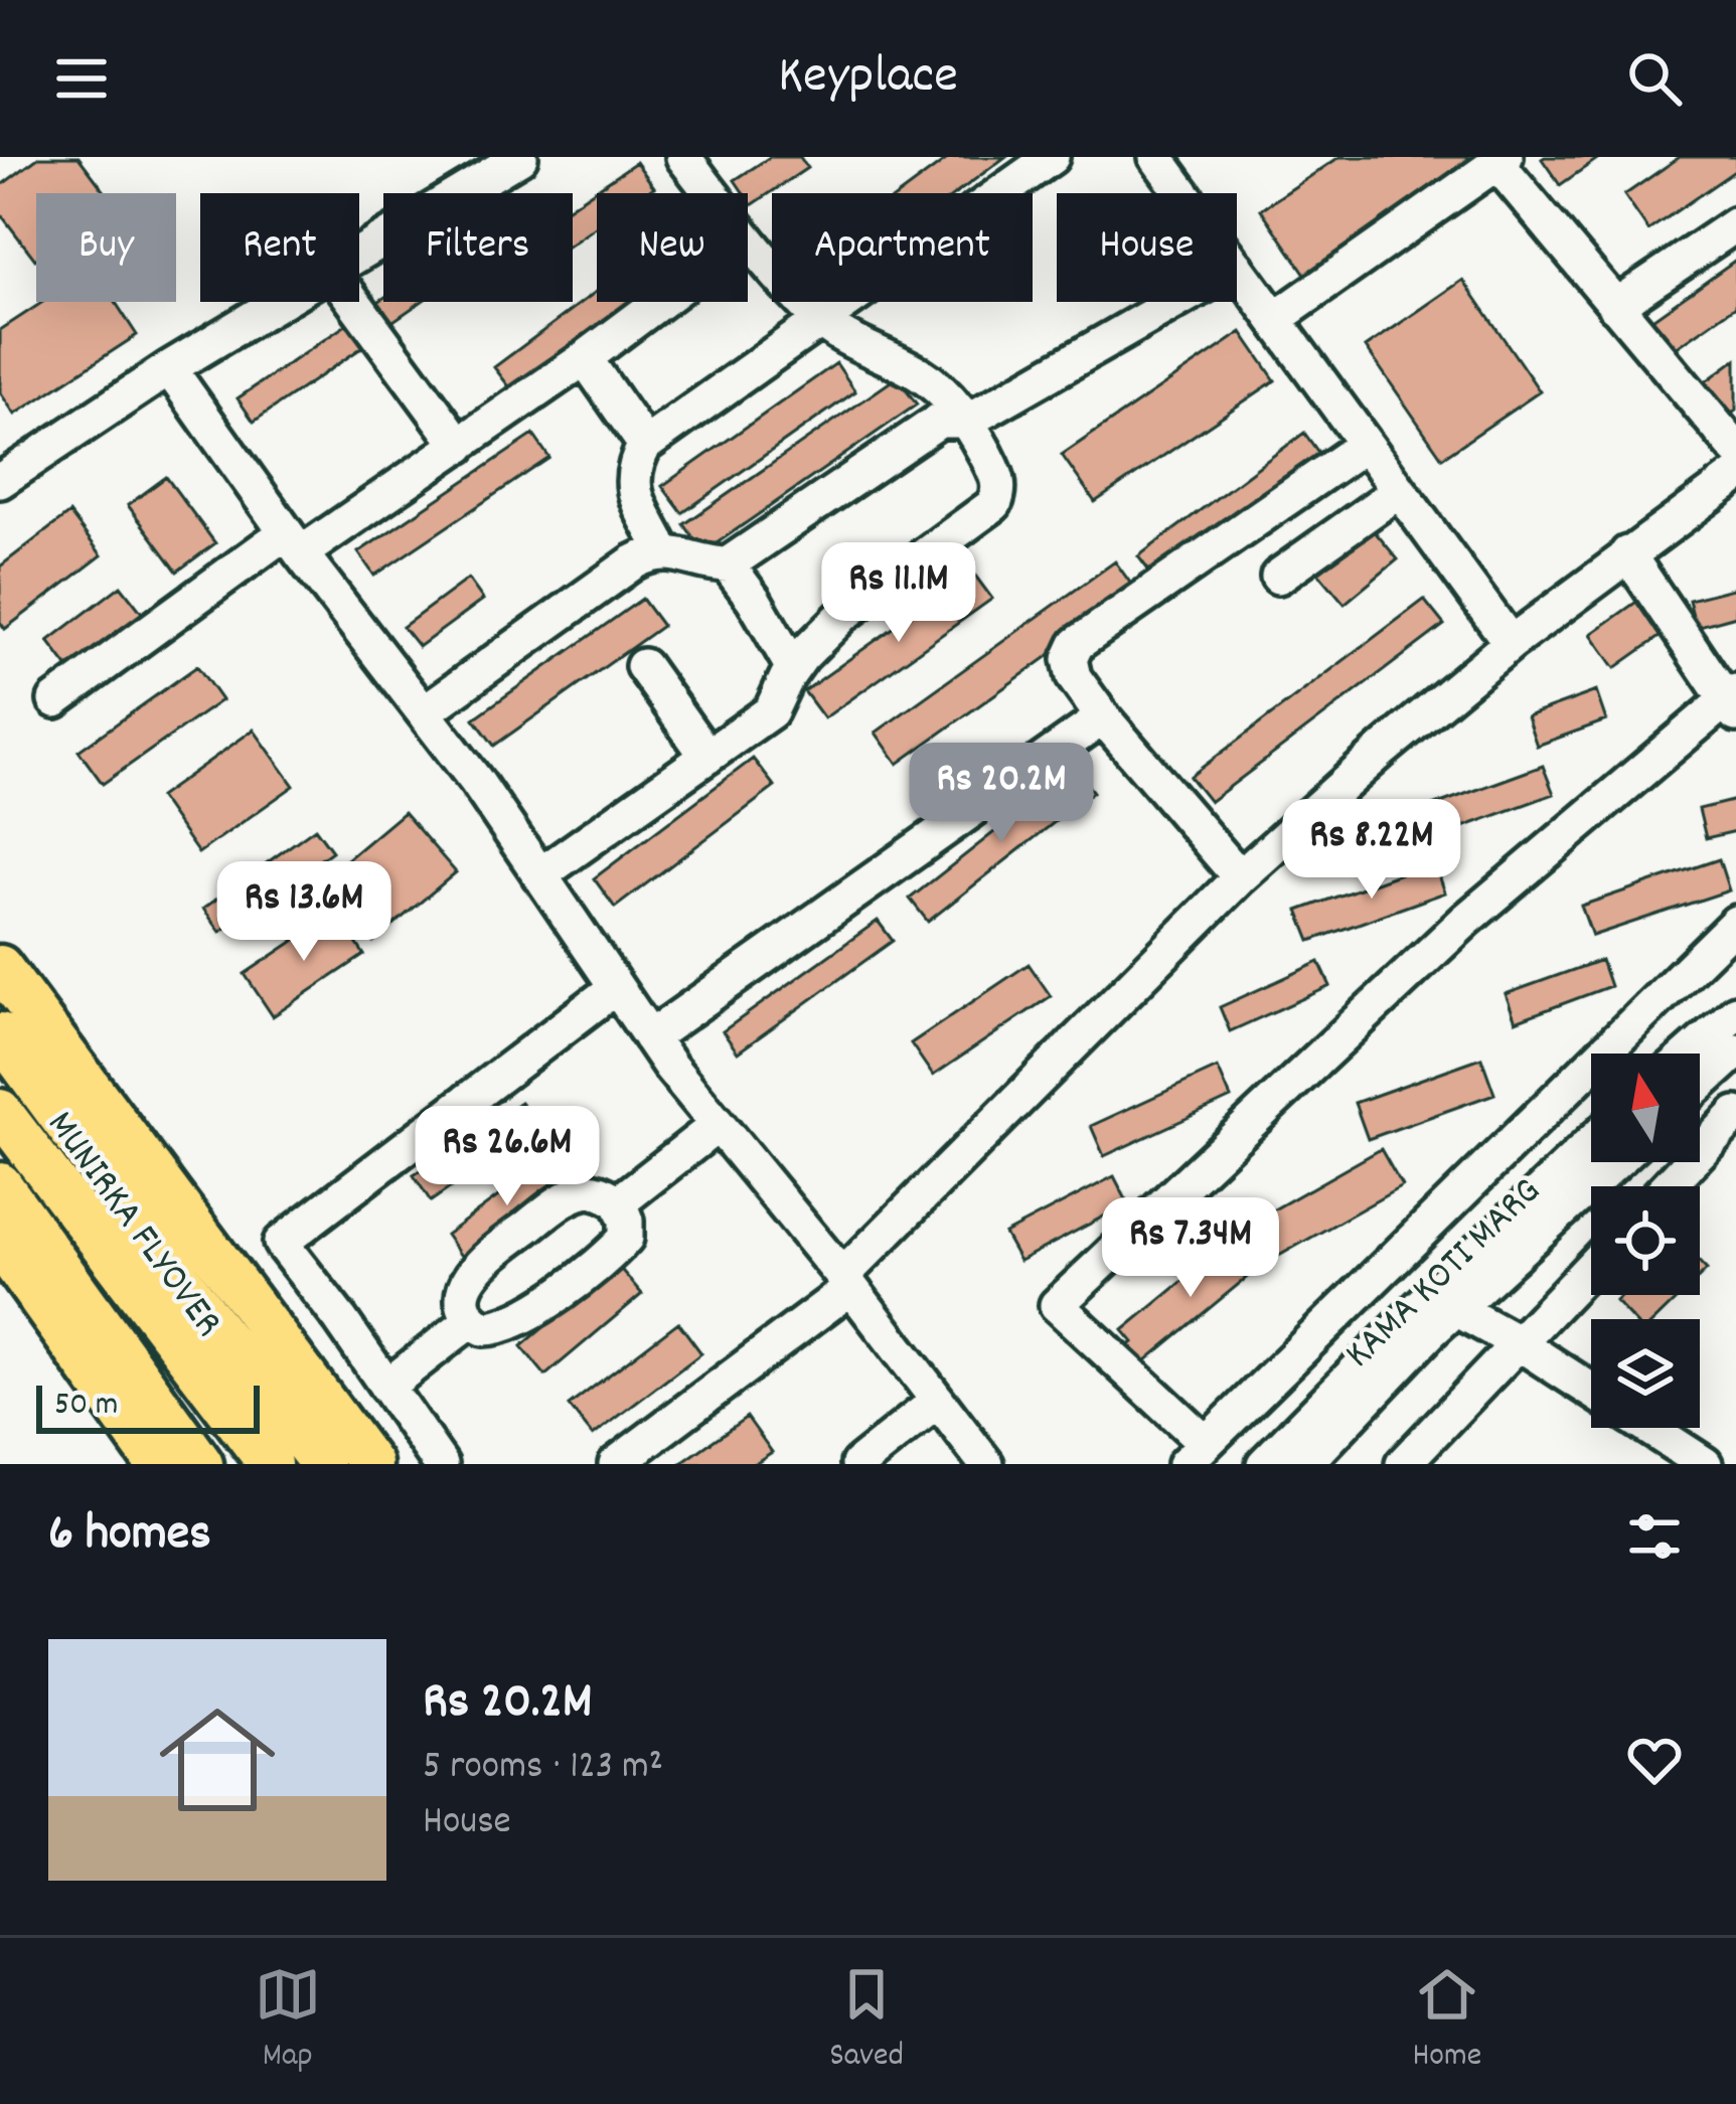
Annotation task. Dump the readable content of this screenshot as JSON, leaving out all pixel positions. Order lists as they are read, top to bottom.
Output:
{
  "streets": {
    "main road": ["MUNIRKA FLYOVER"],
    "street": ["KAMA KOTI MARG"]
  },
  "scale_bar": "50 m",
  "north": "top",
  "page": {
    "header": "Keyplace",
    "chip": [
      "Buy",
      "Rent",
      "Filters",
      "New",
      "Apartment",
      "House"
    ],
    "price": [
      "Rs 11.1M",
      "Rs 20.2M",
      "Rs 8.22M",
      "Rs 13.6M",
      "Rs 26.6M",
      "Rs 7.34M"
    ],
    "scale": "50 m",
    "heading": "6 homes",
    "list": [
      {
        "name": "Rs 20.2M",
        "note": "5 rooms · 123 m² · House"
      }
    ],
    "tabs": ["Map", "Saved", "Home"]
  }
}
